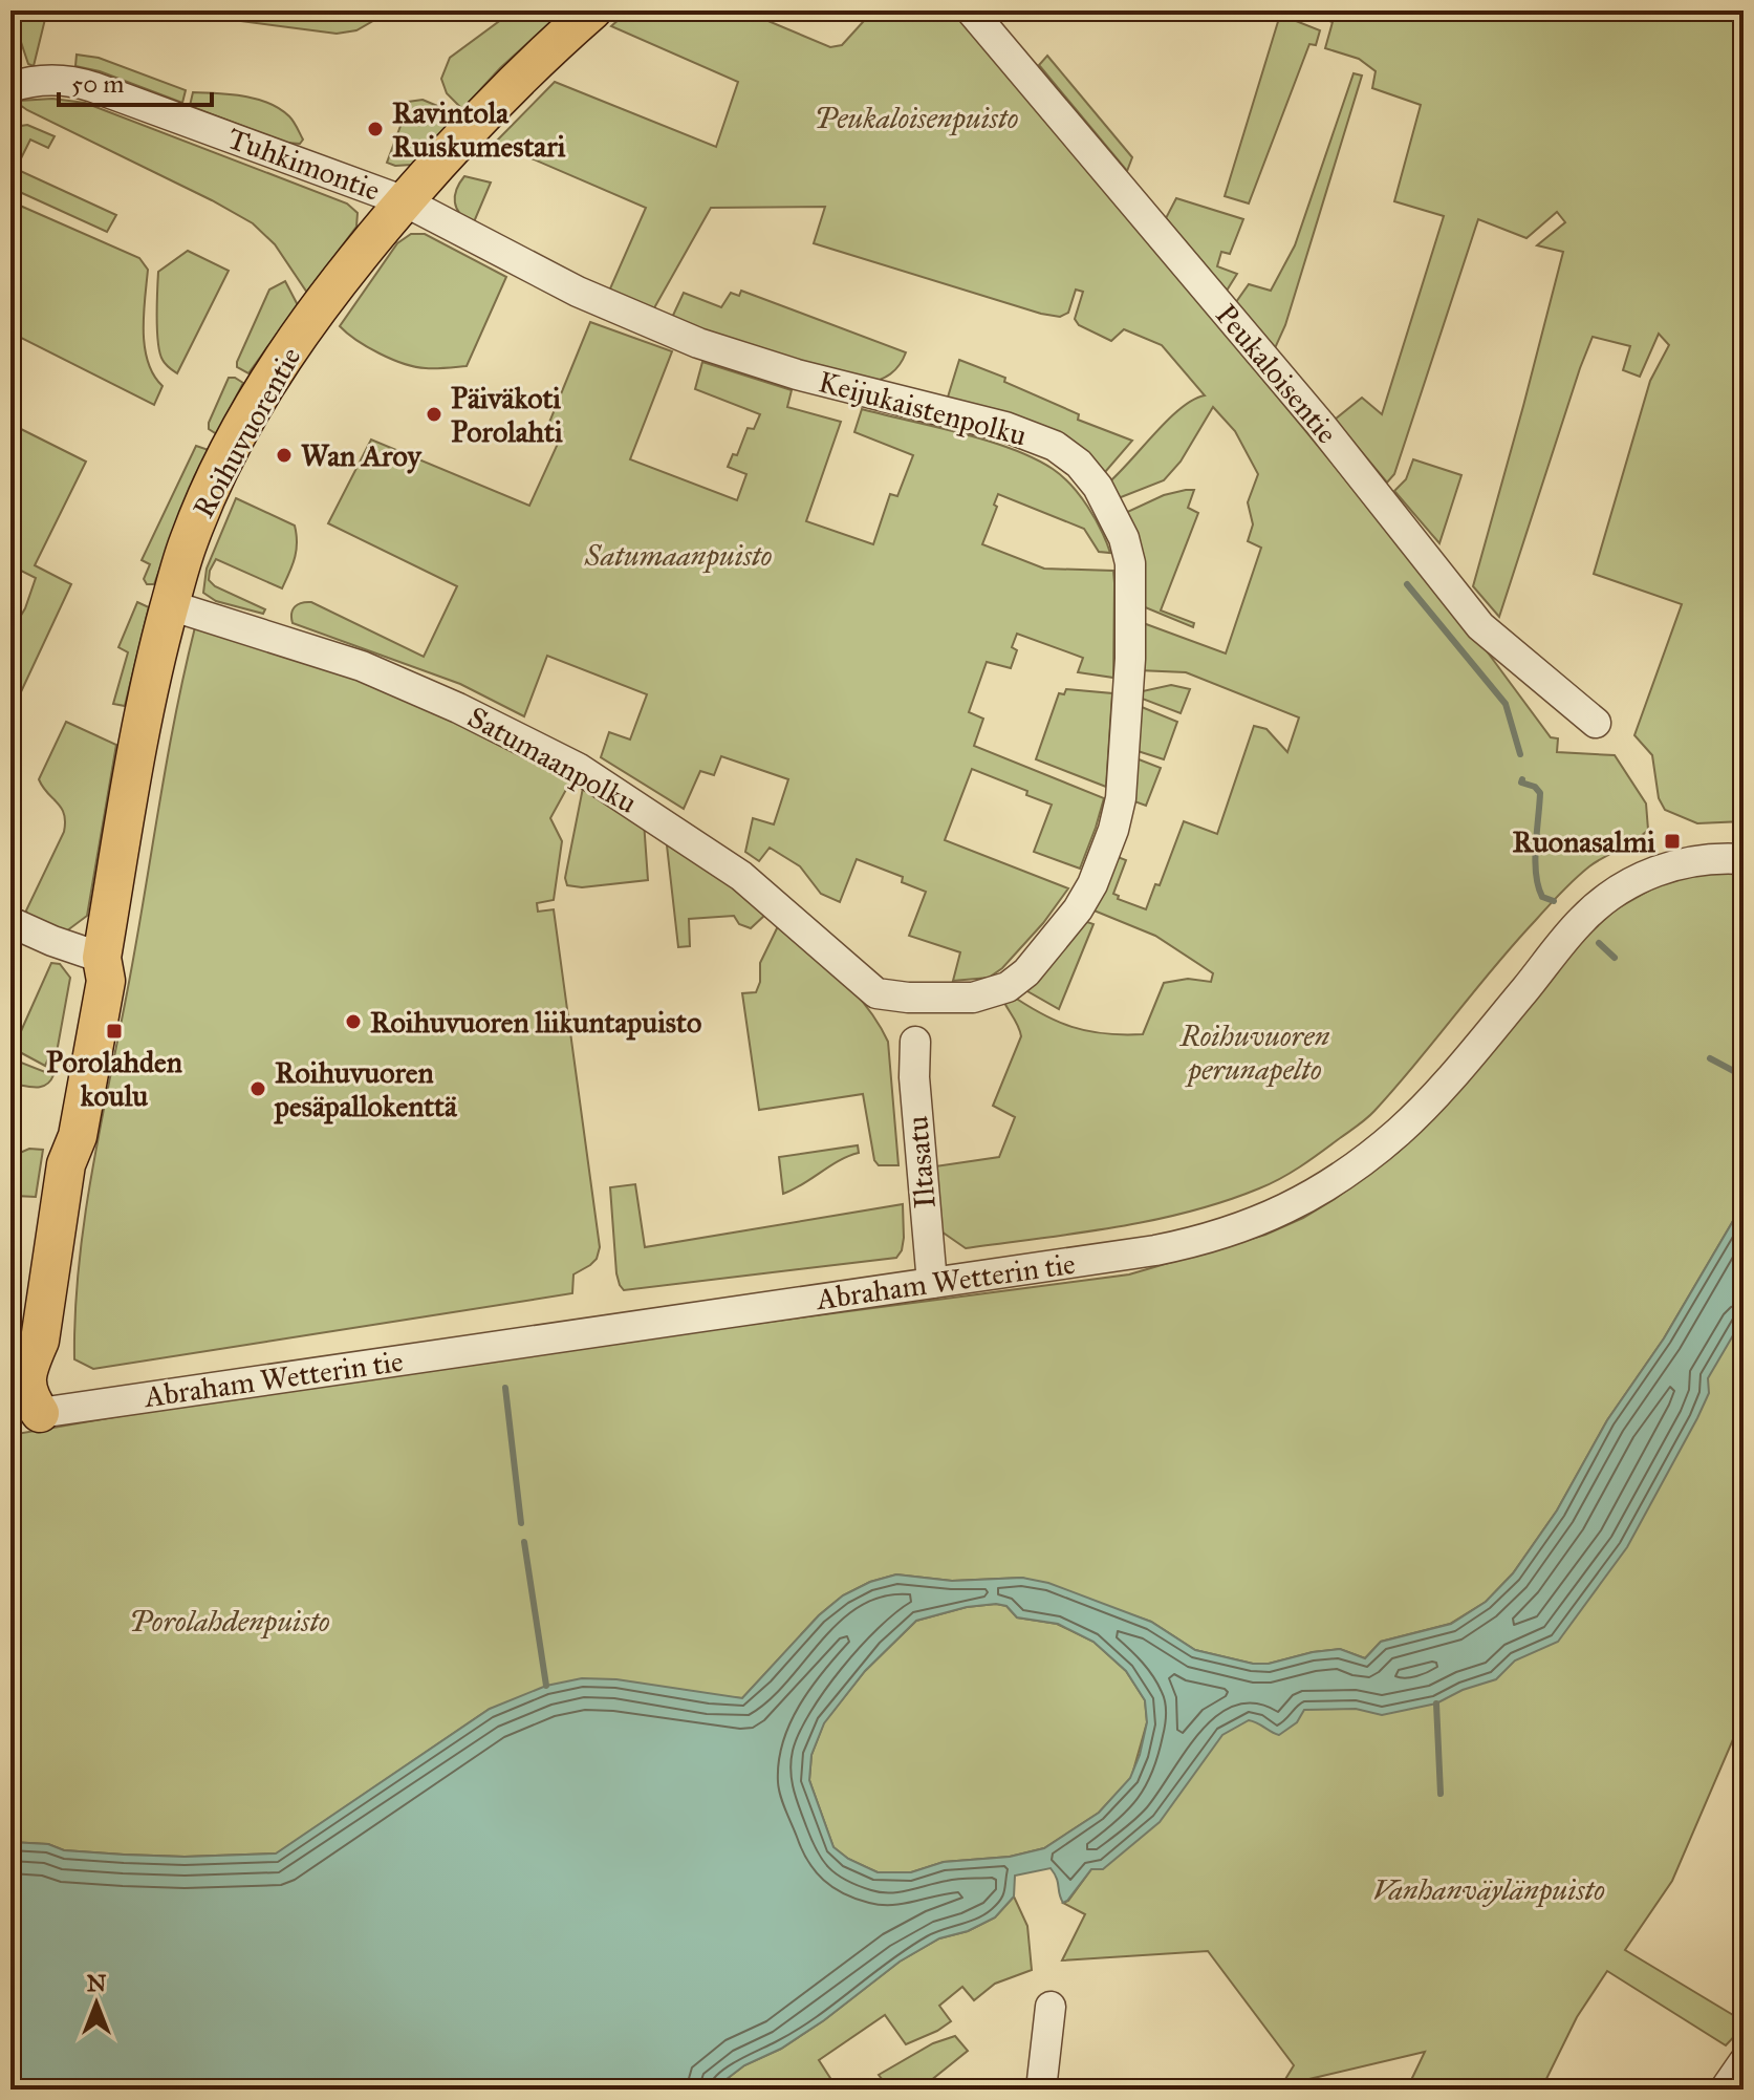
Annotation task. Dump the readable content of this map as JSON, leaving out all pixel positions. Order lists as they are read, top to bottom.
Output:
{
  "streets": {
    "main road": ["Roihuvuorentie"],
    "street": [
      "Tuhkimontie",
      "Peukaloisentie",
      "Keijukaistenpolku",
      "Satumaanpolku",
      "Iltasatu",
      "Abraham Wetterin tie"
    ]
  },
  "crossings": [
    ["Tuhkimontie", "Keijukaistenpolku"],
    ["Tuhkimontie", "Roihuvuorentie"],
    ["Keijukaistenpolku", "Roihuvuorentie"],
    ["Keijukaistenpolku", "Satumaanpolku"],
    ["Roihuvuorentie", "Satumaanpolku"],
    ["Roihuvuorentie", "Abraham Wetterin tie"],
    ["Iltasatu", "Abraham Wetterin tie"]
  ],
  "parks": [
    "Peukaloisenpuisto",
    "Satumaanpuisto",
    "Roihuvuoren perunapelto",
    "Porolahdenpuisto",
    "Vanhanväylänpuisto"
  ],
  "places": {
    "other": [
      "Ravintola Ruiskumestari",
      "Päiväkoti Porolahti",
      "Wan Aroy",
      "Roihuvuoren liikuntapuisto",
      "Roihuvuoren pesäpallokenttä"
    ],
    "transit": ["Ruonasalmi", "Porolahden koulu"]
  },
  "scale_bar": "50 m",
  "north": "top"
}
